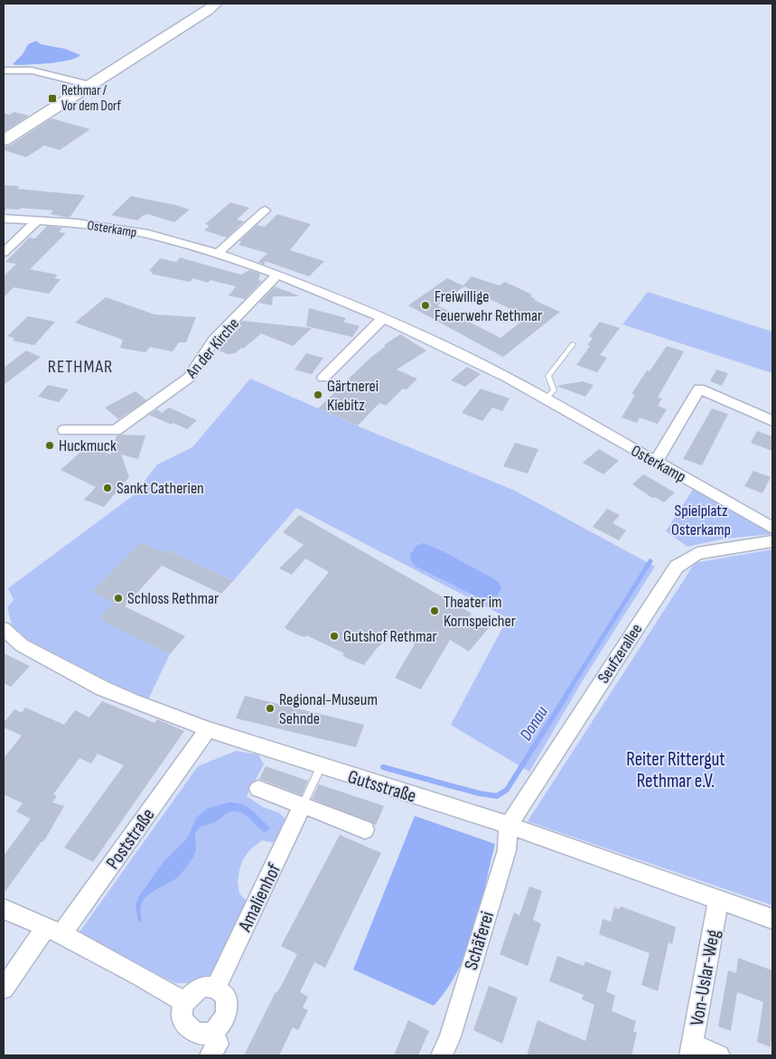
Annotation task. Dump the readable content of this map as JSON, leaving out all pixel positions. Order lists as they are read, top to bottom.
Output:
{
  "streets": {
    "street": [
      "Osterkamp",
      "An der Kirche",
      "Seufzerallee",
      "Gutsstraße",
      "Poststraße",
      "Amalienhof",
      "Schäferei",
      "Von-Uslar-Weg"
    ]
  },
  "crossings": [
    ["Osterkamp", "An der Kirche"],
    ["Seufzerallee", "Gutsstraße"],
    ["Seufzerallee", "Schäferei"],
    ["Gutsstraße", "Poststraße"],
    ["Gutsstraße", "Schäferei"],
    ["Gutsstraße", "Von-Uslar-Weg"]
  ],
  "districts": ["RETHMAR"],
  "water": ["Donau"],
  "parks": ["Spielplatz Osterkamp", "Reiter Rittergut Rethmar e.V."],
  "places": {
    "transit": ["Rethmar / Vor dem Dorf"],
    "other": [
      "Freiwillige Feuerwehr Rethmar",
      "Gärtnerei Kiebitz",
      "Huckmuck",
      "Sankt Catherien",
      "Schloss Rethmar",
      "Theater im Kornspeicher",
      "Gutshof Rethmar",
      "Regional-Museum Sehnde"
    ]
  }
}
